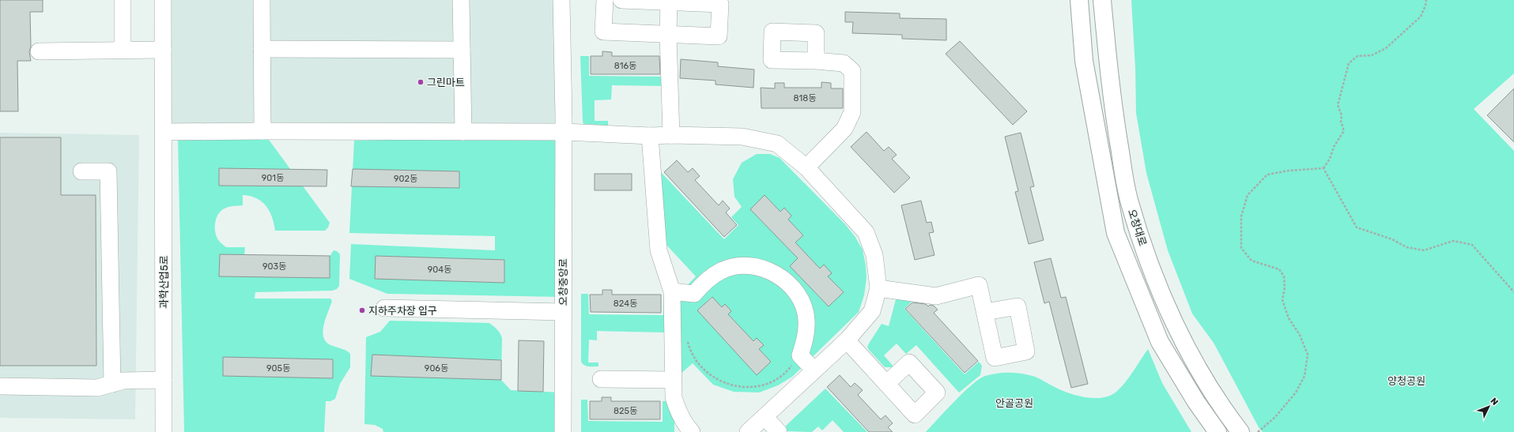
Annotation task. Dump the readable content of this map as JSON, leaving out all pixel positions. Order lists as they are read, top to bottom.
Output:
{
  "streets": {
    "main road": ["오창대로"],
    "street": ["과학산업5로", "오창중앙로"]
  },
  "parks": ["양청공원", "안골공원"],
  "places": ["그린마트", "지하주차장 입구"],
  "house_numbers": [
    "816동",
    "818동",
    "901동",
    "902동",
    "903동",
    "904동",
    "824동",
    "905동",
    "906동",
    "825동"
  ],
  "north": "top right"
}
